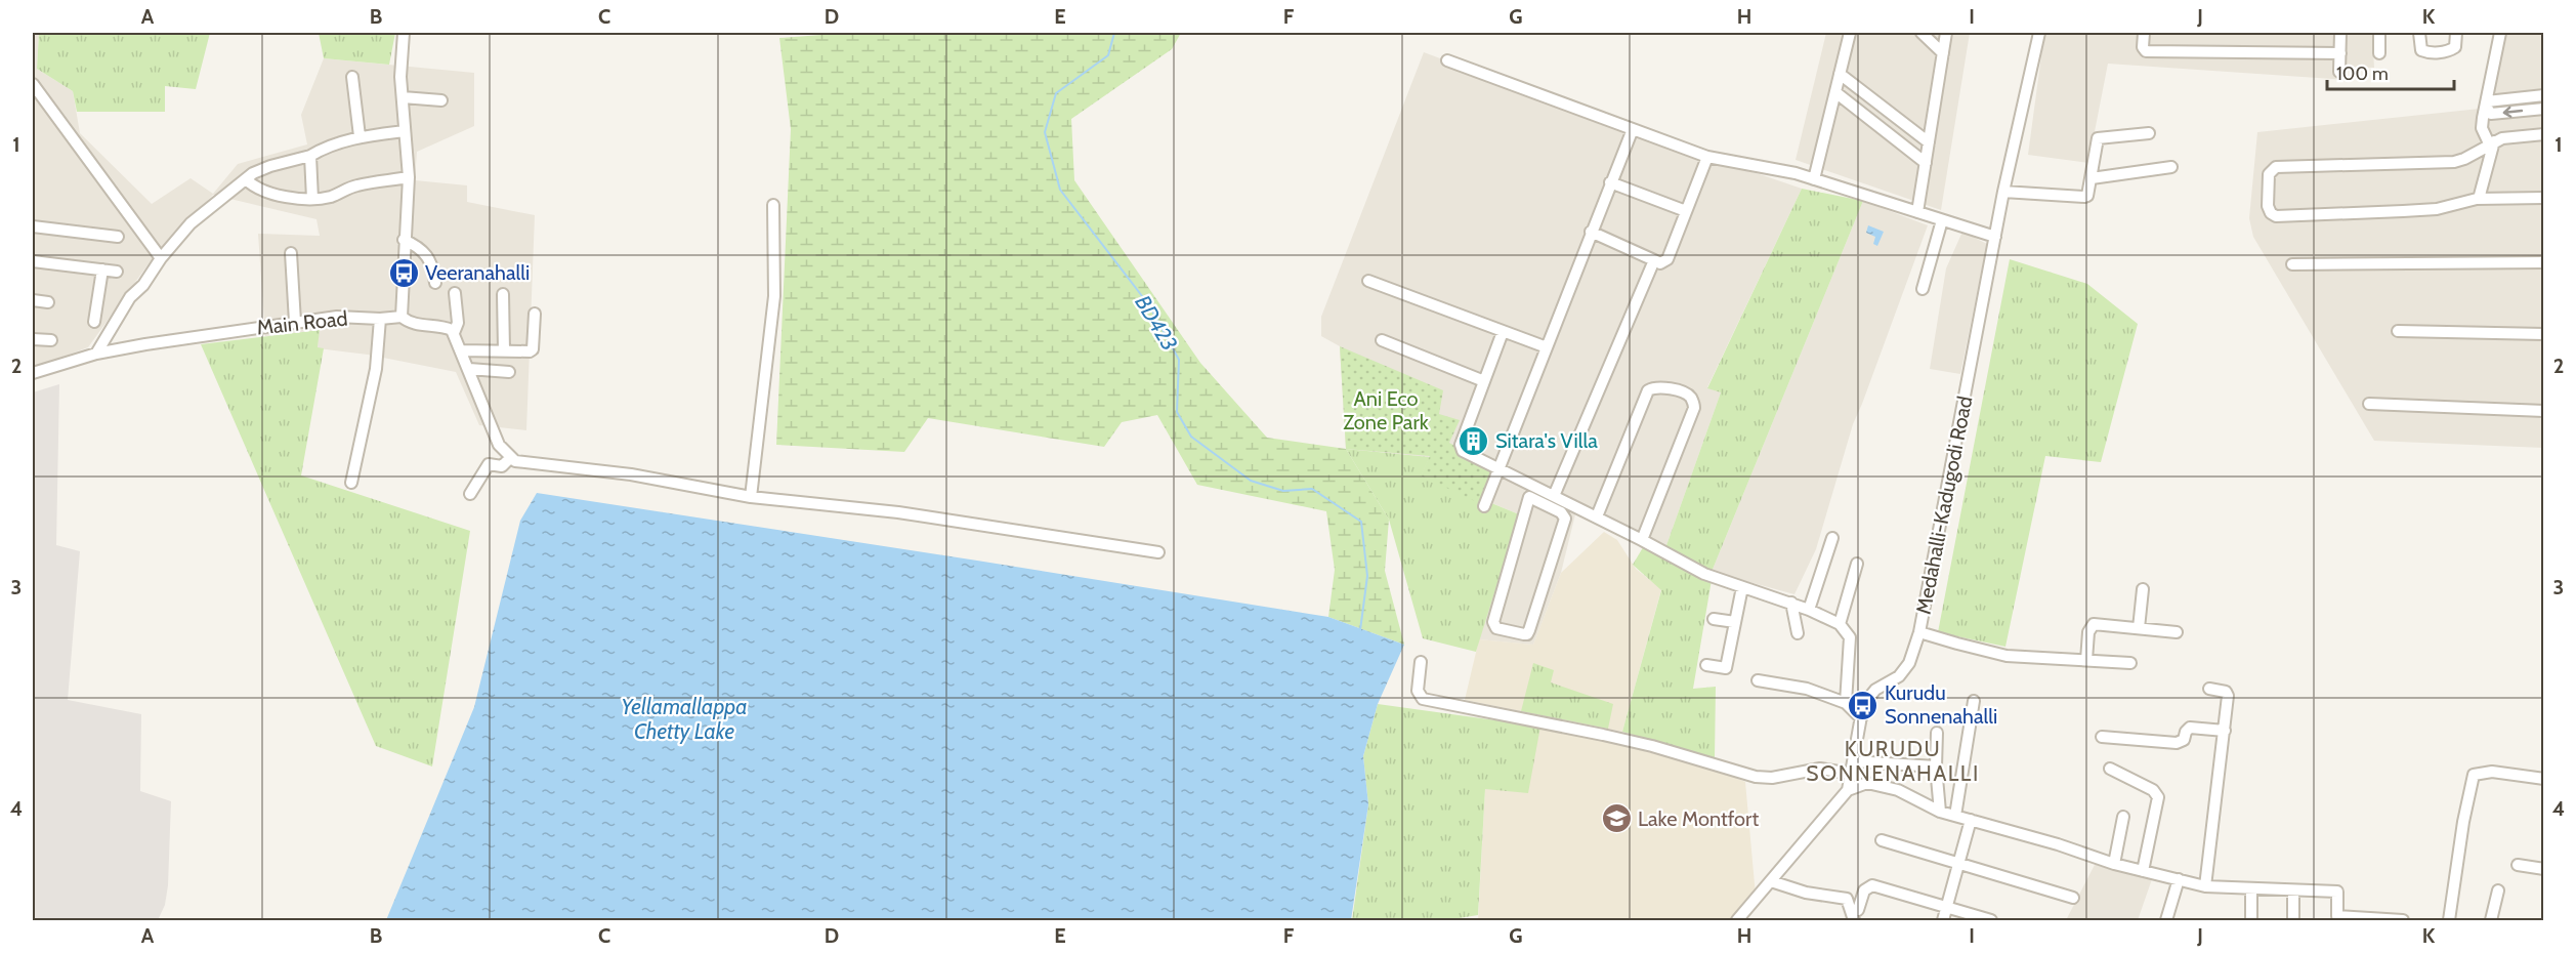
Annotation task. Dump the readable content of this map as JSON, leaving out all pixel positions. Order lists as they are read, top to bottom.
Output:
{
  "streets": {
    "street": ["Main Road", "Medahalli-Kadugodi Road"]
  },
  "districts": ["KURUDU SONNENAHALLI"],
  "water": ["BD423", "Yellamallappa Chetty Lake"],
  "parks": ["Ani Eco Zone Park"],
  "places": {
    "bus stop": ["Veeranahalli", "Kurudu Sonnenahalli"],
    "building": ["Sitara's Villa"],
    "school or university": ["Lake Montfort"]
  },
  "scale_bar": "100 m",
  "grid": {
    "columns": [
      "A",
      "B",
      "C",
      "D",
      "E",
      "F",
      "G",
      "H",
      "I",
      "J",
      "K"
    ],
    "rows": [
      "1",
      "2",
      "3",
      "4"
    ]
  }
}
